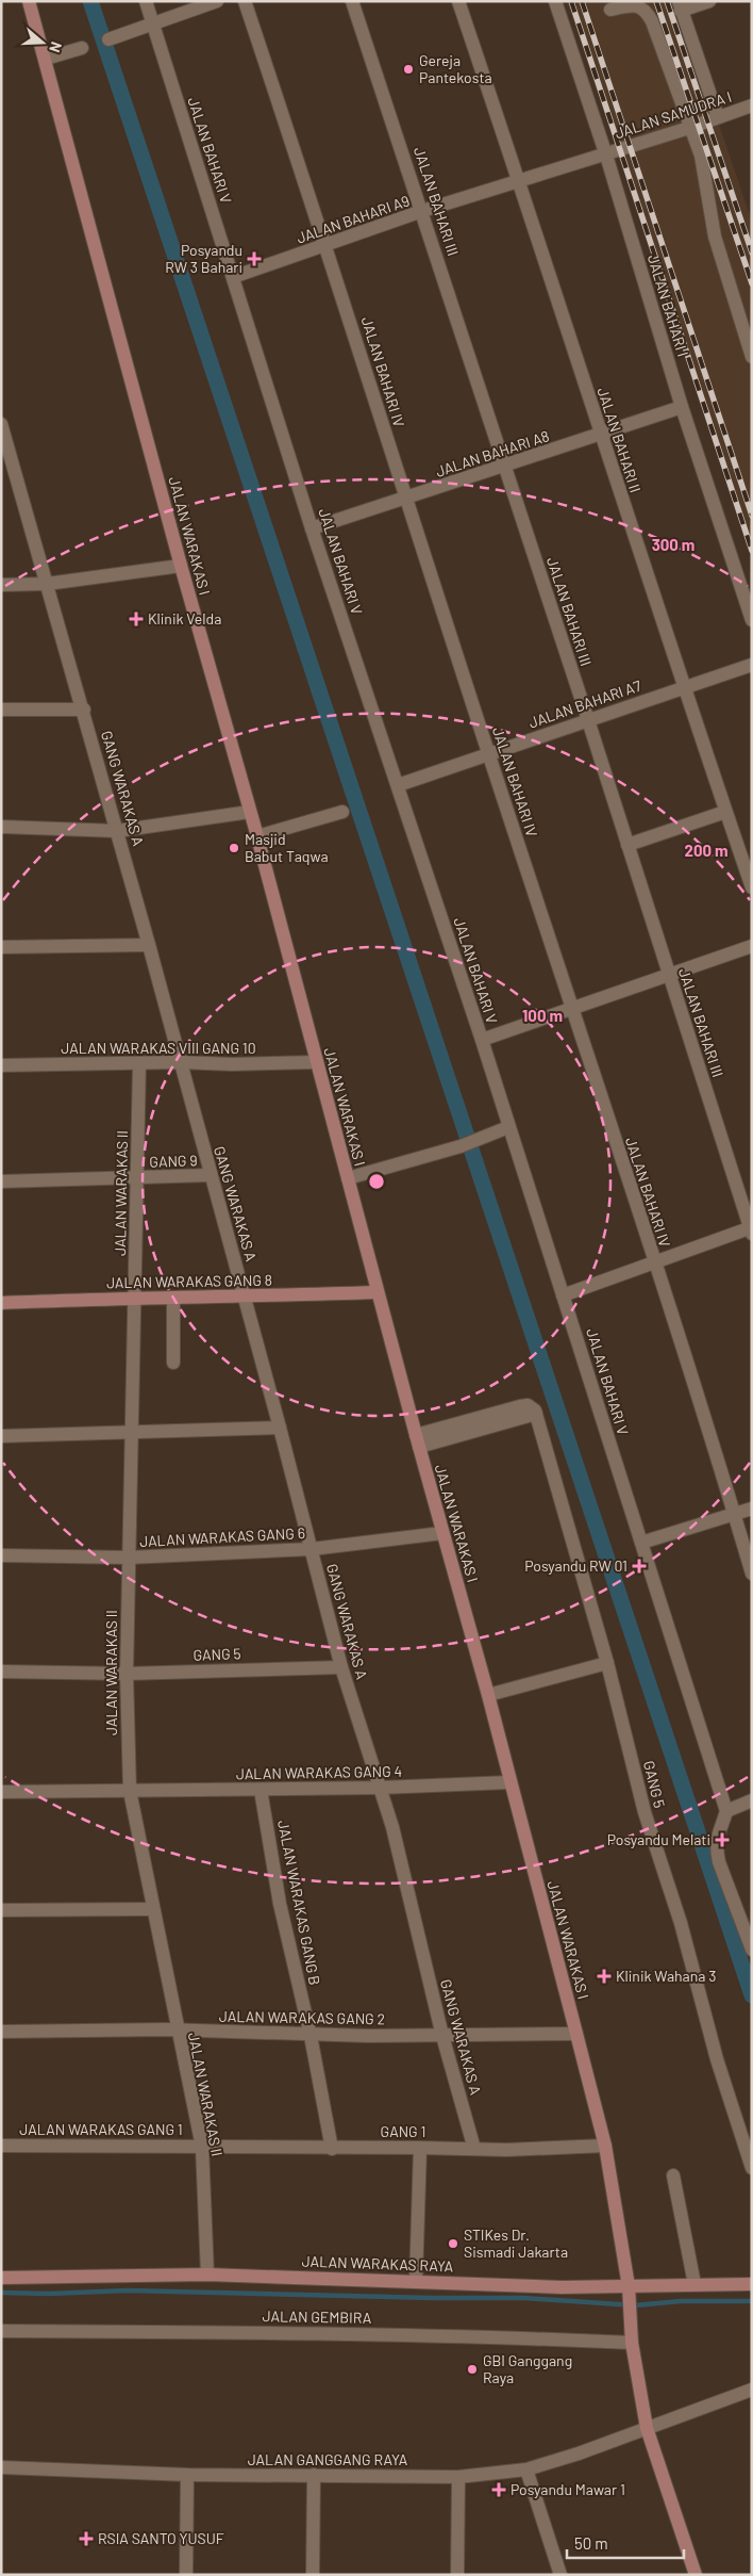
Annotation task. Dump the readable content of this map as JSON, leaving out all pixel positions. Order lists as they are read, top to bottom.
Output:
{
  "streets": {
    "street": [
      "JALAN SAMUDRA I",
      "JALAN BAHARI V",
      "JALAN BAHARI III",
      "JALAN BAHARI A9",
      "JALAN BAHARI I",
      "JALAN BAHARI IV",
      "JALAN BAHARI II",
      "JALAN BAHARI A8",
      "JALAN WARAKAS I",
      "JALAN BAHARI A7",
      "GANG WARAKAS A",
      "JALAN WARAKAS VIII GANG 10",
      "GANG 9",
      "JALAN WARAKAS II",
      "JALAN WARAKAS GANG 8",
      "JALAN WARAKAS GANG 6",
      "GANG 5",
      "JALAN WARAKAS GANG 4",
      "JALAN WARAKAS GANG B",
      "JALAN WARAKAS GANG 2",
      "JALAN WARAKAS GANG 1",
      "GANG 1",
      "JALAN WARAKAS RAYA",
      "JALAN GEMBIRA",
      "JALAN GANGGANG RAYA"
    ]
  },
  "crossings": [
    ["JALAN SAMUDRA I", "JALAN BAHARI A9"],
    ["JALAN SAMUDRA I", "JALAN BAHARI I"],
    ["JALAN BAHARI V", "JALAN BAHARI A9"],
    ["JALAN BAHARI V", "JALAN BAHARI A8"],
    ["JALAN BAHARI V", "JALAN BAHARI A7"],
    ["JALAN BAHARI III", "JALAN BAHARI A9"],
    ["JALAN BAHARI III", "JALAN BAHARI A8"],
    ["JALAN BAHARI III", "JALAN BAHARI A7"],
    ["JALAN BAHARI A9", "JALAN BAHARI I"],
    ["JALAN BAHARI A9", "JALAN BAHARI IV"],
    ["JALAN BAHARI A9", "JALAN BAHARI II"],
    ["JALAN BAHARI I", "JALAN BAHARI A8"],
    ["JALAN BAHARI IV", "JALAN BAHARI A8"],
    ["JALAN BAHARI IV", "JALAN BAHARI A7"],
    ["JALAN BAHARI II", "JALAN BAHARI A8"],
    ["JALAN BAHARI II", "JALAN BAHARI A7"],
    ["JALAN WARAKAS I", "JALAN WARAKAS VIII GANG 10"],
    ["JALAN WARAKAS I", "JALAN WARAKAS GANG 8"],
    ["JALAN WARAKAS I", "JALAN WARAKAS GANG 6"],
    ["JALAN WARAKAS I", "GANG 5"],
    ["JALAN WARAKAS I", "JALAN WARAKAS GANG 4"],
    ["JALAN WARAKAS I", "JALAN WARAKAS GANG 2"],
    ["JALAN WARAKAS I", "GANG 1"],
    ["JALAN WARAKAS I", "JALAN WARAKAS RAYA"],
    ["JALAN WARAKAS I", "JALAN GEMBIRA"],
    ["JALAN WARAKAS I", "JALAN GANGGANG RAYA"],
    ["GANG WARAKAS A", "JALAN WARAKAS VIII GANG 10"],
    ["GANG WARAKAS A", "GANG 9"],
    ["GANG WARAKAS A", "JALAN WARAKAS GANG 8"],
    ["GANG WARAKAS A", "JALAN WARAKAS GANG 6"],
    ["GANG WARAKAS A", "GANG 5"],
    ["GANG WARAKAS A", "JALAN WARAKAS GANG 4"],
    ["GANG WARAKAS A", "JALAN WARAKAS GANG 2"],
    ["GANG WARAKAS A", "GANG 1"],
    ["JALAN WARAKAS VIII GANG 10", "JALAN WARAKAS II"],
    ["GANG 9", "JALAN WARAKAS II"],
    ["JALAN WARAKAS II", "JALAN WARAKAS GANG 8"],
    ["JALAN WARAKAS II", "JALAN WARAKAS GANG 6"],
    ["JALAN WARAKAS II", "GANG 5"],
    ["JALAN WARAKAS II", "JALAN WARAKAS GANG 4"],
    ["JALAN WARAKAS II", "JALAN WARAKAS GANG 2"],
    ["JALAN WARAKAS II", "JALAN WARAKAS GANG 1"],
    ["JALAN WARAKAS II", "GANG 1"],
    ["JALAN WARAKAS II", "JALAN WARAKAS RAYA"],
    ["JALAN WARAKAS GANG 4", "JALAN WARAKAS GANG B"],
    ["JALAN WARAKAS GANG B", "JALAN WARAKAS GANG 2"],
    ["JALAN WARAKAS GANG B", "GANG 1"],
    ["JALAN WARAKAS GANG 1", "GANG 1"]
  ],
  "places": {
    "other": [
      "Gereja Pantekosta",
      "Masjid Babut Taqwa",
      "STIKes Dr. Sismadi Jakarta",
      "GBI Ganggang Raya"
    ],
    "health": [
      "Posyandu RW 3 Bahari",
      "Klinik Velda",
      "Posyandu RW 01",
      "Posyandu Melati",
      "Klinik Wahana 3",
      "Posyandu Mawar 1",
      "RSIA SANTO YUSUF"
    ]
  },
  "scale_bar": "50 m",
  "north": "right",
  "rings": ["300 m", "200 m", "100 m"]
}
